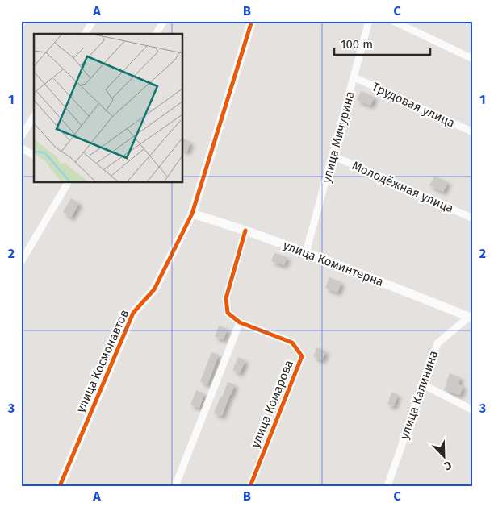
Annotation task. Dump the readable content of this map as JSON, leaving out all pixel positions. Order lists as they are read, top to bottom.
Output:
{
  "streets": {
    "street": [
      "Трудовая улица",
      "улица Мичурина",
      "Молодёжная улица",
      "улица Коминтерна",
      "улица Космонавтов",
      "улица Калинина",
      "улица Комарова"
    ]
  },
  "crossings": [
    ["Трудовая улица", "улица Мичурина"],
    ["улица Мичурина", "Молодёжная улица"],
    ["улица Мичурина", "улица Коминтерна"],
    ["улица Коминтерна", "улица Космонавтов"],
    ["улица Коминтерна", "улица Калинина"],
    ["улица Коминтерна", "улица Комарова"]
  ],
  "scale_bar": "100 m",
  "north": "bottom right",
  "grid": {
    "columns": ["A", "B", "C"],
    "rows": ["1", "2", "3"]
  }
}
